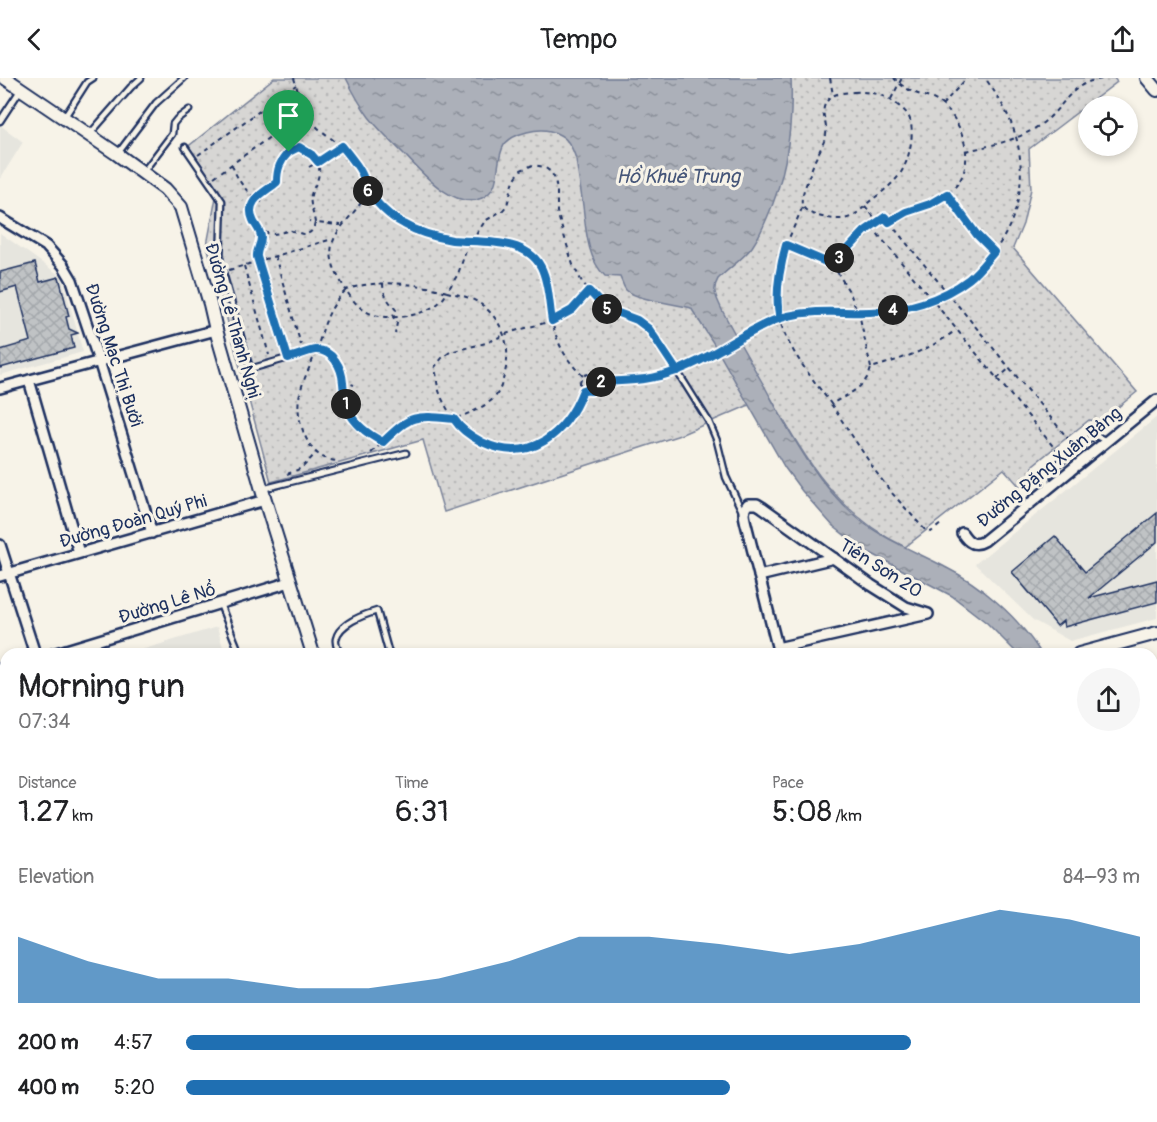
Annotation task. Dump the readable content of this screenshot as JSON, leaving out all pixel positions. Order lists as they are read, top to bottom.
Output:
{
  "streets": {
    "main road": ["Đường Lê Thanh Nghị"],
    "street": [
      "Đường Mạc Thị Bưởi",
      "Đường Đặng Xuân Bảng",
      "Đường Đoàn Quý Phi",
      "Tiên Sơn 20",
      "Đường Lê Nổ"
    ]
  },
  "crossings": [
    ["Đường Lê Thanh Nghị", "Đường Đoàn Quý Phi"],
    ["Đường Lê Thanh Nghị", "Đường Lê Nổ"],
    ["Đường Mạc Thị Bưởi", "Đường Đoàn Quý Phi"]
  ],
  "water": ["Hồ Khuê Trung"],
  "page": {
    "header": "Tempo",
    "pins": [
      "6",
      "3",
      "5",
      "4",
      "2",
      "1"
    ],
    "heading": ["Morning run", "07:34"],
    "stats": [
      ["Distance", "1.27 km"],
      ["Time", "6:31"],
      ["Pace", "5:08 /km"]
    ],
    "chart": ["Elevation", "84–93 m"],
    "list": [
      {
        "name": "200 m",
        "note": "4:57"
      },
      {
        "name": "400 m",
        "note": "5:20"
      }
    ]
  }
}
